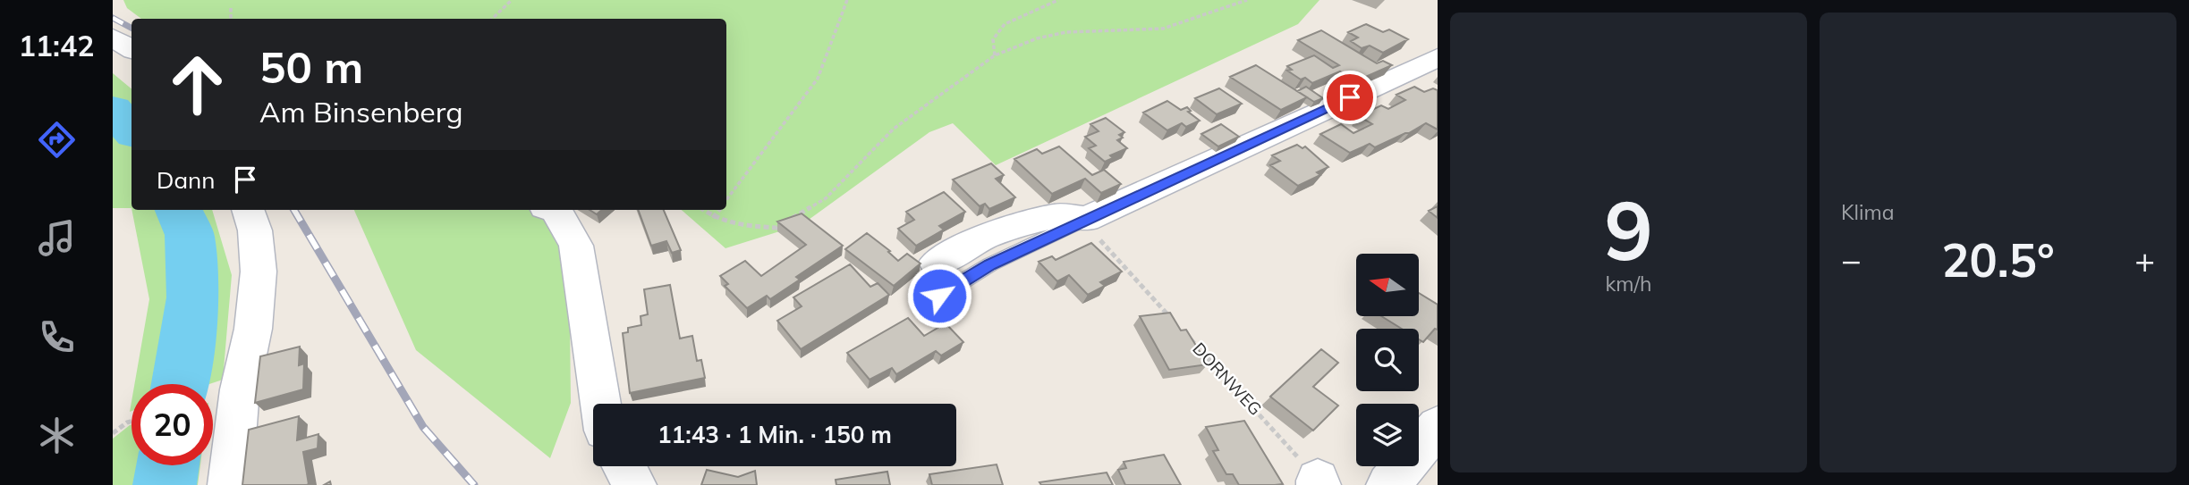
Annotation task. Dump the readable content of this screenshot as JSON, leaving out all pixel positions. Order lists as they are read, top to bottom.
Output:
{
  "streets": {
    "path": ["DORNWEG"]
  },
  "north": "left",
  "page": {
    "tabs": "11:42",
    "tile": [
      ["9", "km/h"],
      "Klima"
    ],
    "turn": ["50 m", "Am Binsenberg"],
    "then": "Dann",
    "heat": ["−", "20.5°", "+"],
    "limit": "20",
    "trip": "11:43 · 1 Min. · 150 m"
  }
}
